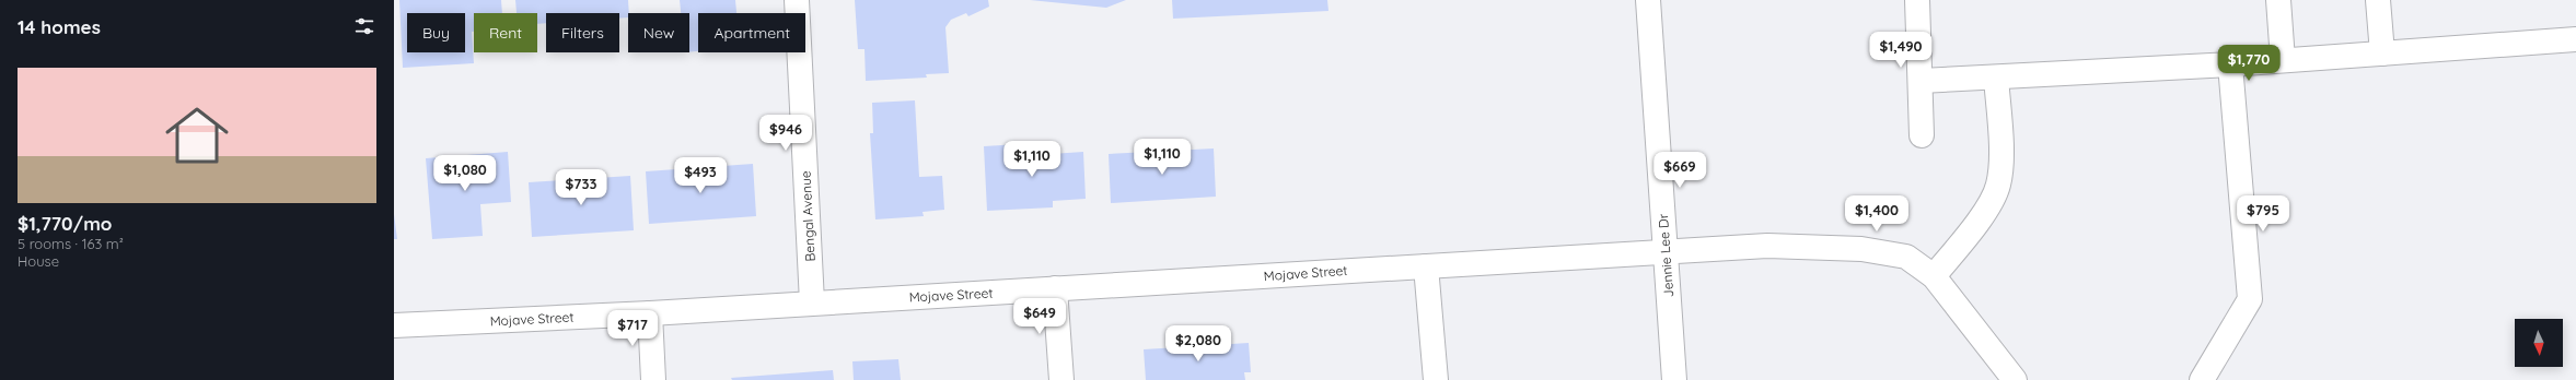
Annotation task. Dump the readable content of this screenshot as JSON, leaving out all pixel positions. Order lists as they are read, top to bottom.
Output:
{
  "streets": {
    "street": ["Bengal Avenue", "Jennie Lee Dr", "Mojave Street"]
  },
  "crossings": [
    ["Bengal Avenue", "Mojave Street"],
    ["Jennie Lee Dr", "Mojave Street"]
  ],
  "north": "bottom",
  "page": {
    "heading": "14 homes",
    "chip": [
      "Buy",
      "Rent",
      "Filters",
      "New",
      "Apartment"
    ],
    "price": [
      "$1,490",
      "$1,770",
      "$946",
      "$1,110",
      "$1,110",
      "$669",
      "$1,080",
      "$493",
      "$733",
      "$1,400",
      "$795",
      "$649",
      "$717",
      "$2,080"
    ],
    "list": [
      {
        "name": "$1,770/mo",
        "note": "5 rooms · 163 m² · House"
      }
    ]
  }
}
